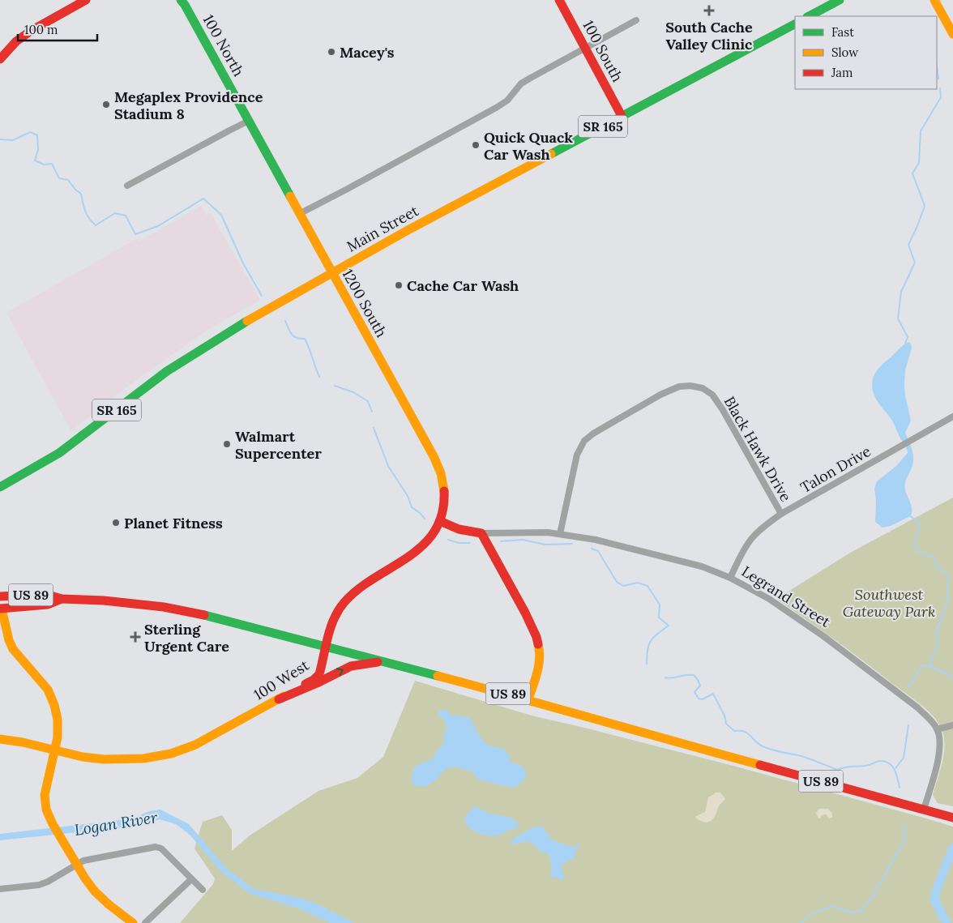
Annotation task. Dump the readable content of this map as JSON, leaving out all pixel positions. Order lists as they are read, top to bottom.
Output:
{
  "streets": {
    "main road": [
      "100 North",
      "100 South",
      "SR 165",
      "Main Street",
      "1200 South",
      "US 89",
      "Legrand Street",
      "100 West"
    ],
    "street": ["Black Hawk Drive", "Talon Drive"]
  },
  "crossings": [
    ["100 North", "1200 South"],
    ["100 South", "Main Street"],
    ["Main Street", "1200 South"],
    ["1200 South", "100 West"],
    ["Black Hawk Drive", "Talon Drive"],
    ["Black Hawk Drive", "Legrand Street"],
    ["Talon Drive", "Legrand Street"],
    ["US 89", "100 West"],
    ["Legrand Street", "100 West"]
  ],
  "water": ["Logan River"],
  "parks": ["Southwest Gateway Park"],
  "places": {
    "health": ["South Cache Valley Clinic", "Sterling Urgent Care"],
    "other": [
      "Macey's",
      "Megaplex Providence Stadium 8",
      "Quick Quack Car Wash",
      "Cache Car Wash",
      "Walmart Supercenter",
      "Planet Fitness"
    ]
  },
  "legend": ["Fast", "Slow", "Jam"],
  "scale_bar": "100 m"
}
